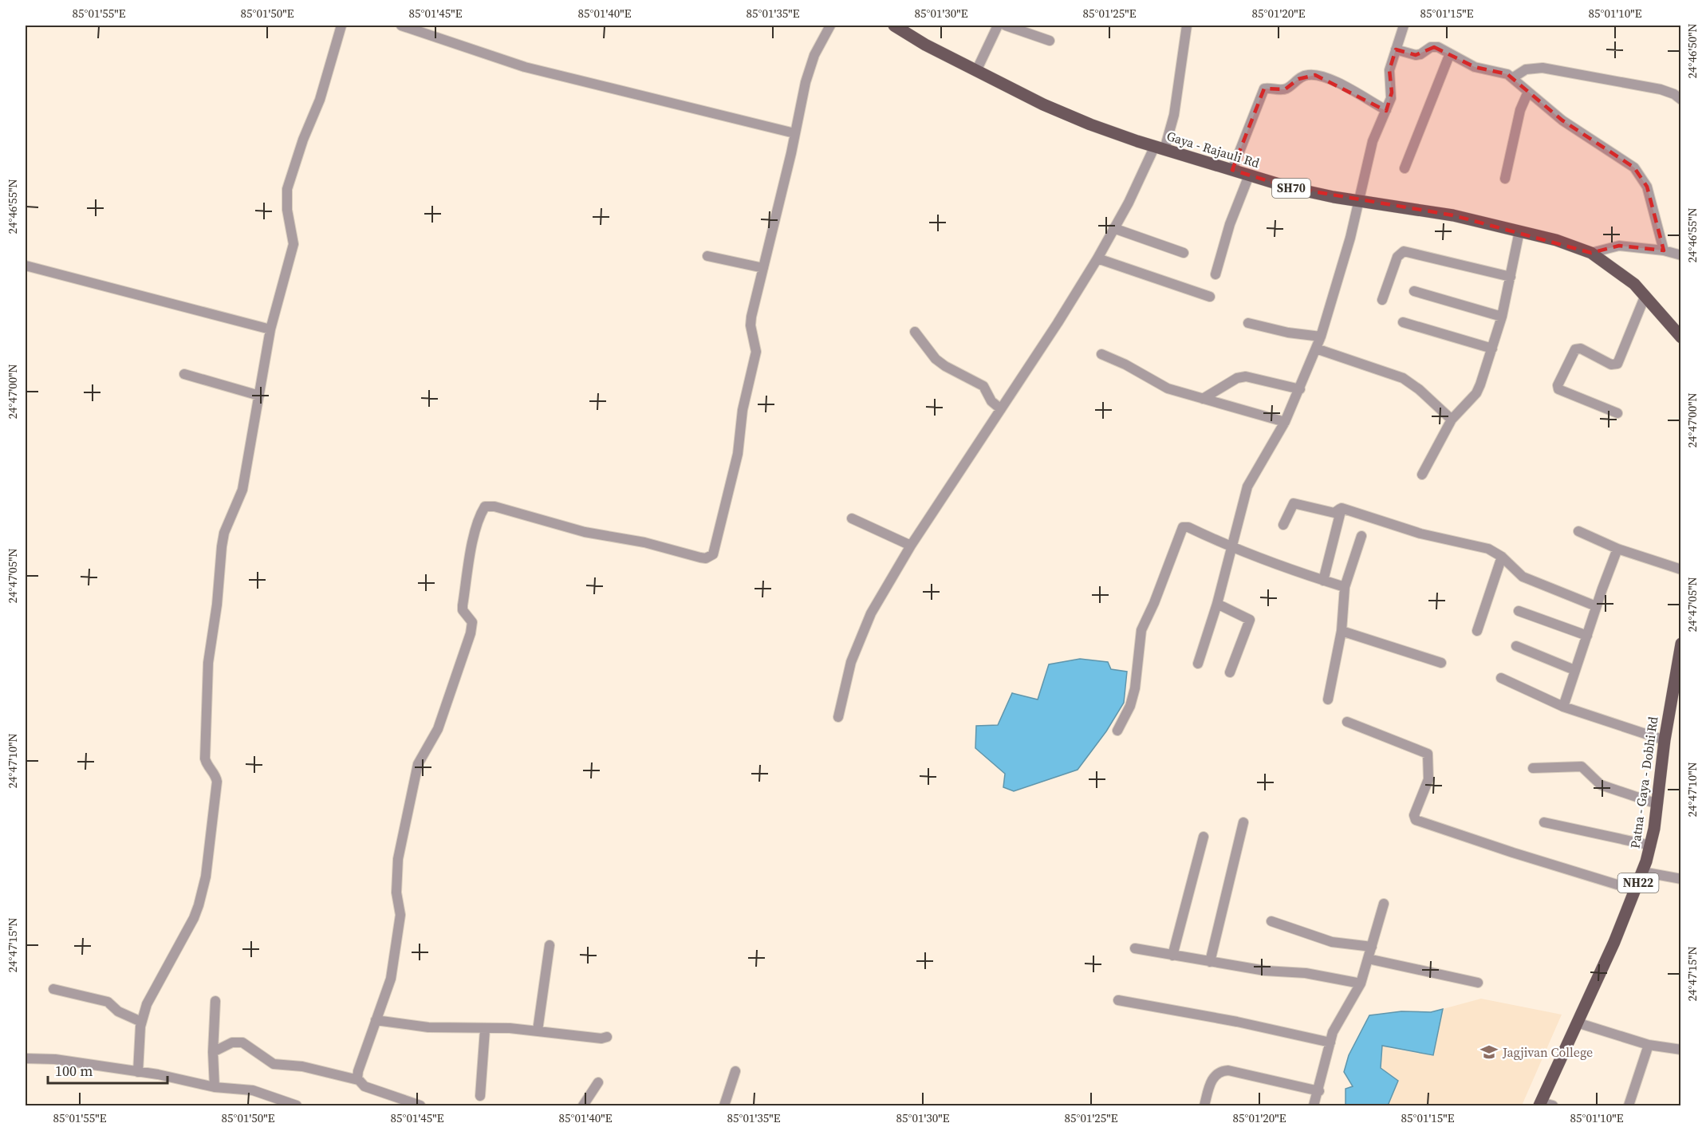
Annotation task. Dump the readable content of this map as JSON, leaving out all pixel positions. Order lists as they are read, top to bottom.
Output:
{
  "streets": {
    "main road": [
      "Gaya - Rajauli Rd",
      "SH70",
      "Patna - Gaya - Dobhi Rd",
      "NH22"
    ]
  },
  "places": {
    "school or university": ["Jagjivan College"]
  },
  "scale_bar": "100 m",
  "coordinates": [
    "85°01'55\"E",
    "85°01'50\"E",
    "85°01'45\"E",
    "85°01'40\"E",
    "85°01'35\"E",
    "85°01'30\"E",
    "85°01'25\"E",
    "85°01'20\"E",
    "85°01'15\"E",
    "85°01'10\"E",
    "24°46'50\"N",
    "24°46'55\"N",
    "24°47'00\"N",
    "24°47'05\"N",
    "24°47'10\"N",
    "24°47'15\"N"
  ]
}
